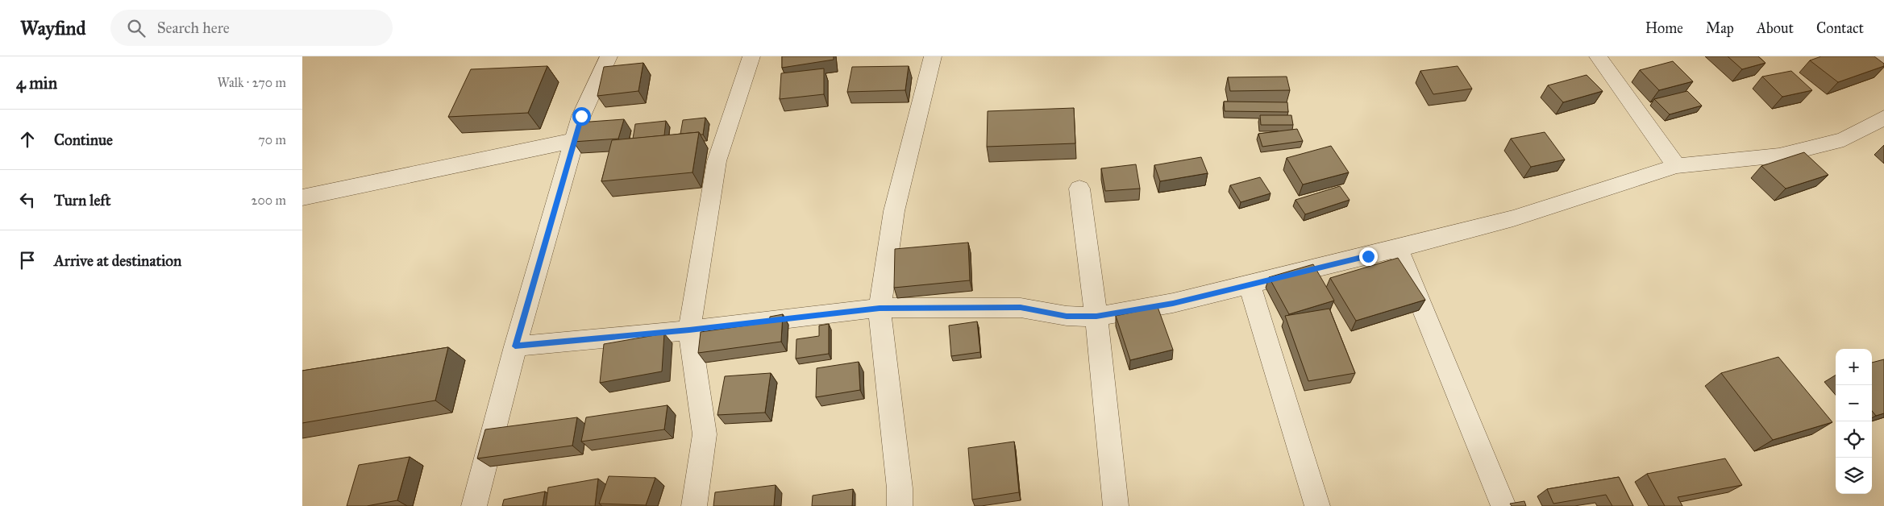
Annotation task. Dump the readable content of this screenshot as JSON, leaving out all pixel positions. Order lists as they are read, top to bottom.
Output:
{
  "page": {
    "header": "Wayfind",
    "search": "Search here",
    "nav": [
      "Home",
      "Map",
      "About",
      "Contact"
    ],
    "heading": ["4 min", "Walk · 270 m"],
    "list": [
      ["Continue", "70 m"],
      ["Turn left", "200 m"],
      "Arrive at destination"
    ],
    "map_buttons": ["+", "−"]
  }
}
